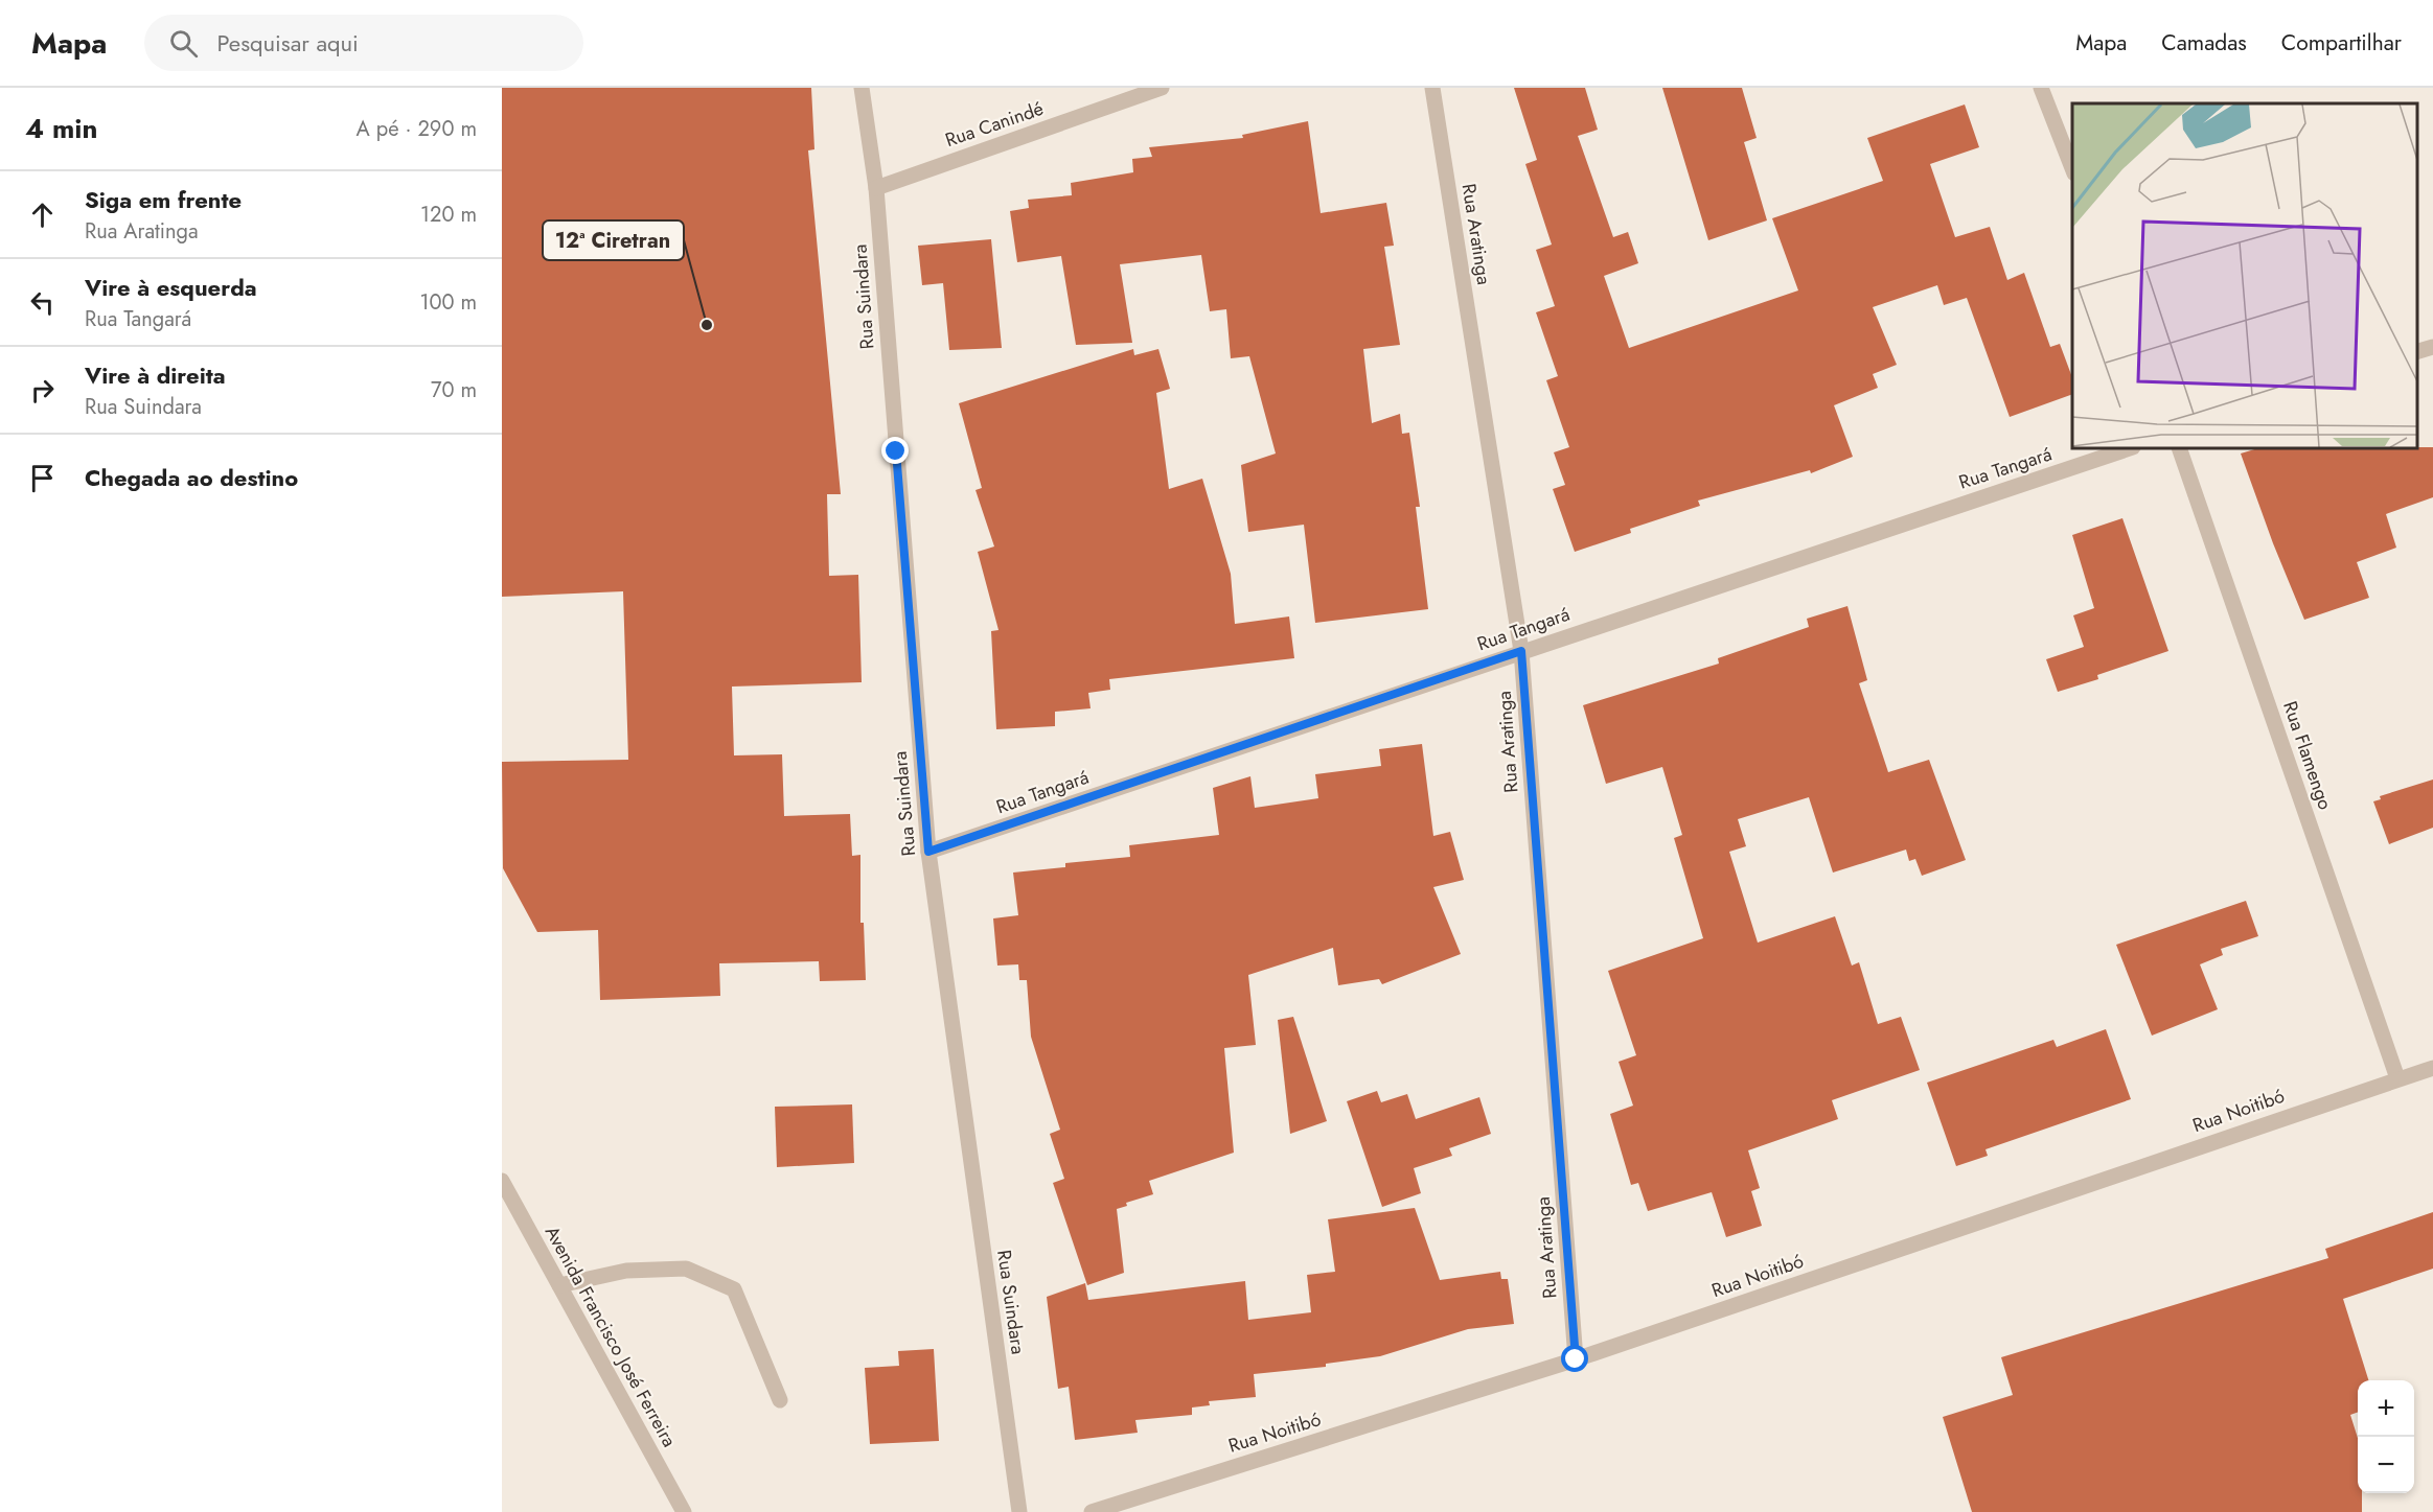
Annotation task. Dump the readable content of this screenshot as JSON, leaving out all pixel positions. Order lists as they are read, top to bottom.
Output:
{
  "streets": {
    "street": [
      "Rua Canindé",
      "Rua Aratinga",
      "Rua Suindara",
      "Rua Tangará",
      "Rua Flamengo",
      "Rua Noitibó",
      "Avenida Francisco José Ferreira"
    ]
  },
  "crossings": [
    ["Rua Canindé", "Rua Suindara"],
    ["Rua Aratinga", "Rua Tangará"],
    ["Rua Aratinga", "Rua Noitibó"],
    ["Rua Suindara", "Rua Tangará"],
    ["Rua Flamengo", "Rua Noitibó"]
  ],
  "places": ["12ª Ciretran"],
  "page": {
    "header": "Mapa",
    "search": "Pesquisar aqui",
    "nav": ["Mapa", "Camadas", "Compartilhar"],
    "heading": ["4 min", "A pé · 290 m"],
    "list": [
      ["Siga em frente", "Rua Aratinga", "120 m"],
      ["Vire à esquerda", "Rua Tangará", "100 m"],
      ["Vire à direita", "Rua Suindara", "70 m"],
      "Chegada ao destino"
    ],
    "map_buttons": ["+", "−"]
  }
}
